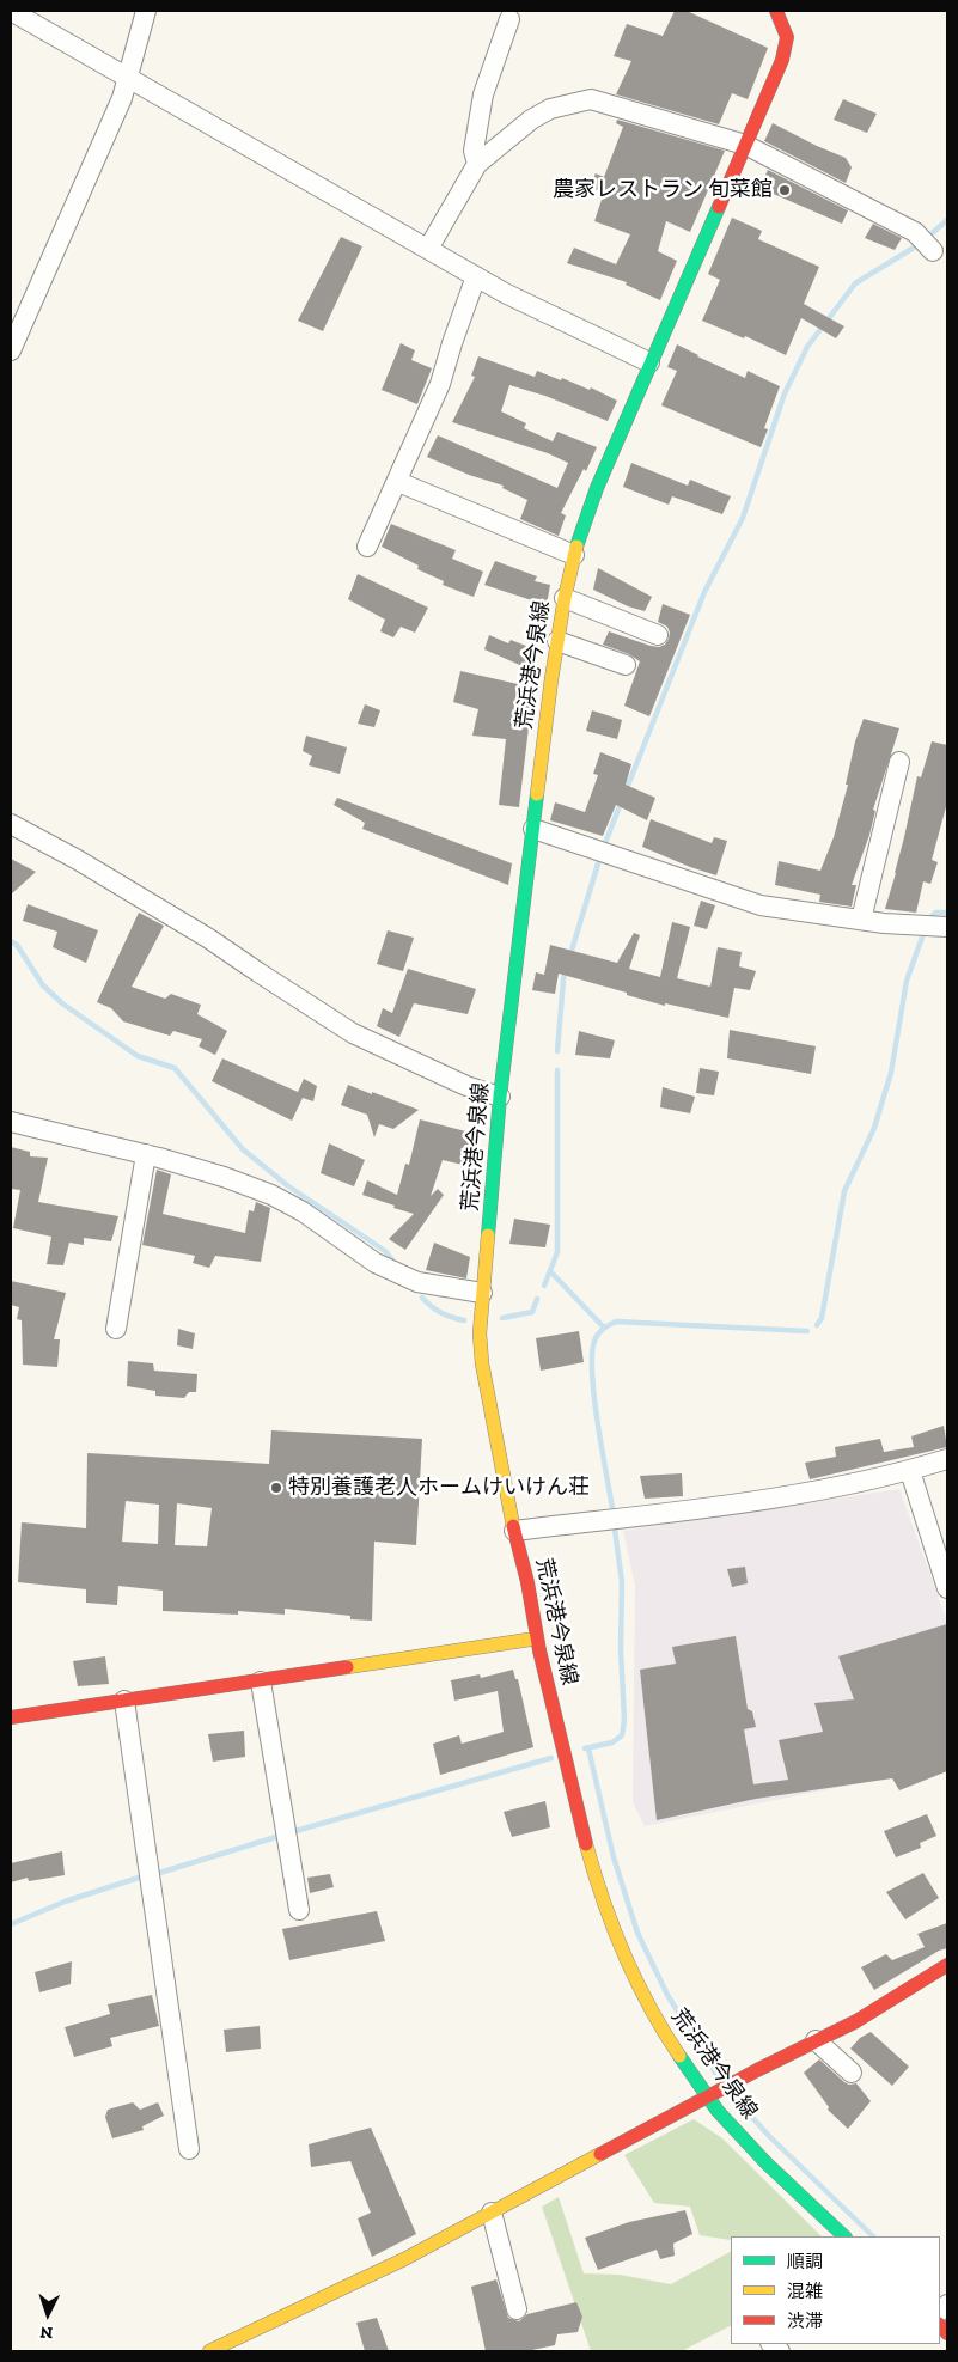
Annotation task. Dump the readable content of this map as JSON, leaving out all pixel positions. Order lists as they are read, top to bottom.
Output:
{
  "streets": {
    "main road": ["荒浜港今泉線"]
  },
  "places": ["農家レストラン 旬菜館", "特別養護老人ホームけいけん荘"],
  "legend": ["順調", "混雑", "渋滞"],
  "north": "bottom"
}
